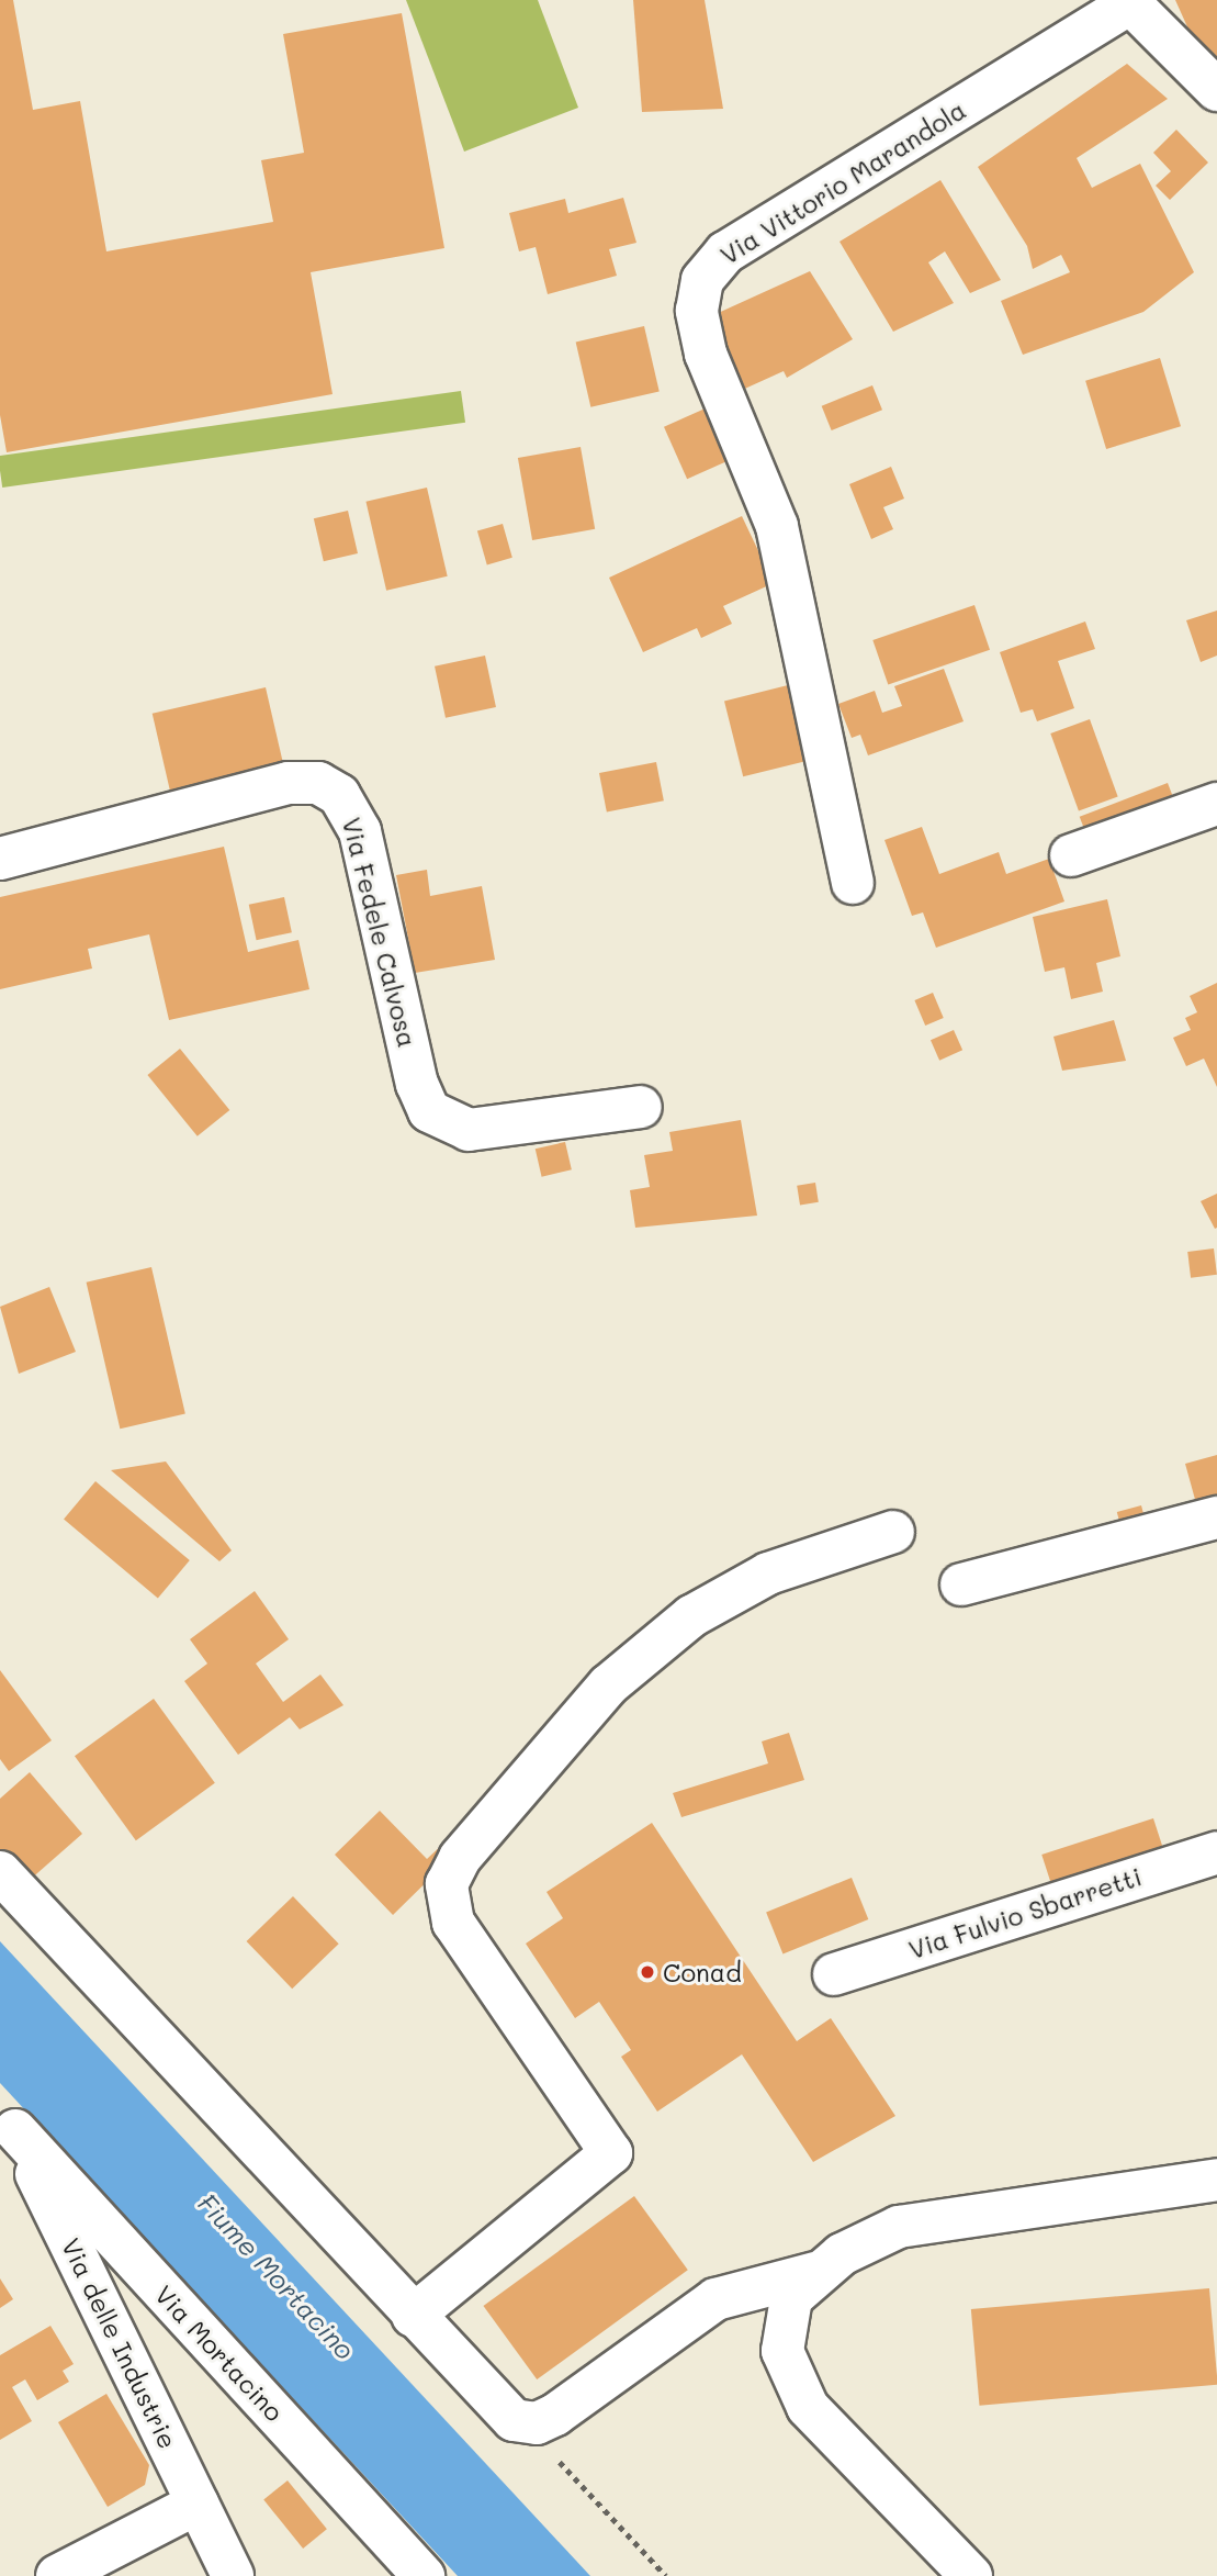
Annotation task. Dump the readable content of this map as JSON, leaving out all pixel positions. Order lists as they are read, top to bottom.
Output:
{
  "streets": {
    "street": [
      "Via Vittorio Marandola",
      "Via Fedele Calvosa",
      "Via Fulvio Sbarretti",
      "Via delle Industrie",
      "Via Mortacino"
    ]
  },
  "crossings": [
    ["Via delle Industrie", "Via Mortacino"]
  ],
  "water": ["Fiume Mortacino"],
  "places": ["Conad"]
}
